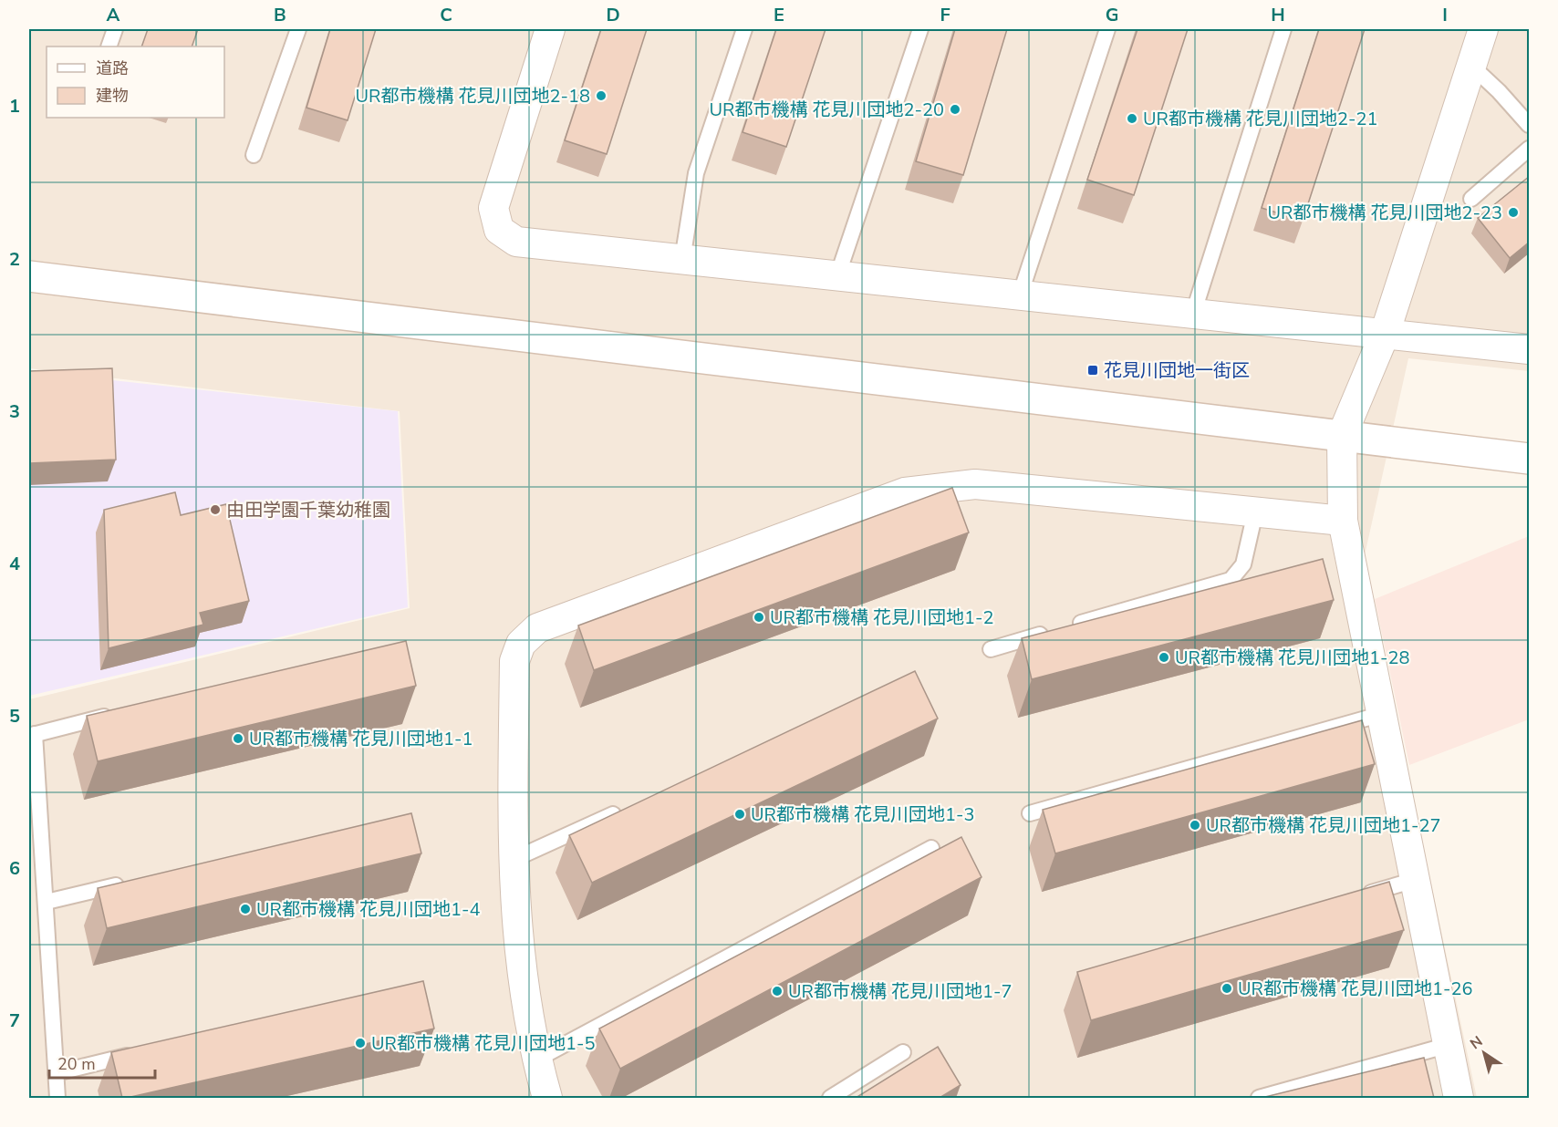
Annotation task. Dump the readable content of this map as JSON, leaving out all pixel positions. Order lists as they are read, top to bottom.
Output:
{
  "places": {
    "other": [
      "UR都市機構 花見川団地2-18",
      "UR都市機構 花見川団地2-20",
      "UR都市機構 花見川団地2-21",
      "UR都市機構 花見川団地2-23",
      "由田学園千葉幼稚園",
      "UR都市機構 花見川団地1-2",
      "UR都市機構 花見川団地1-28",
      "UR都市機構 花見川団地1-1",
      "UR都市機構 花見川団地1-3",
      "UR都市機構 花見川団地1-27",
      "UR都市機構 花見川団地1-4",
      "UR都市機構 花見川団地1-26",
      "UR都市機構 花見川団地1-7",
      "UR都市機構 花見川団地1-5"
    ],
    "transit": ["花見川団地一街区"]
  },
  "legend": ["道路", "建物"],
  "scale_bar": "20 m",
  "north": "top left",
  "grid": {
    "columns": [
      "A",
      "B",
      "C",
      "D",
      "E",
      "F",
      "G",
      "H",
      "I"
    ],
    "rows": [
      "1",
      "2",
      "3",
      "4",
      "5",
      "6",
      "7"
    ]
  }
}
